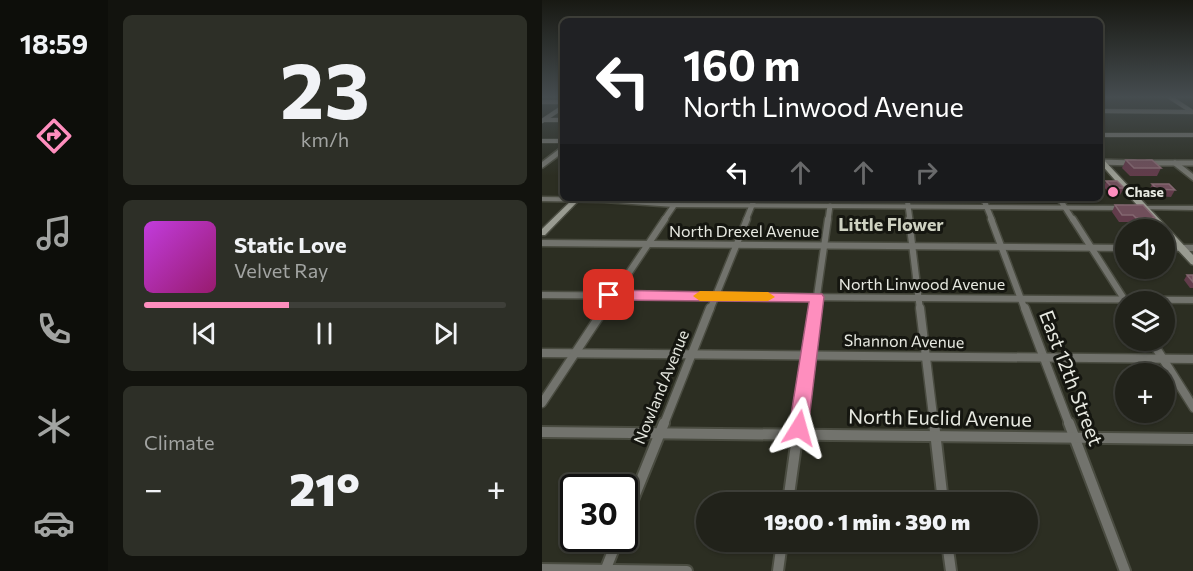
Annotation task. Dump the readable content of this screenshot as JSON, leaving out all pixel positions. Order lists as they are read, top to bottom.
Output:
{
  "streets": {
    "street": [
      "North Drexel Avenue",
      "North Linwood Avenue",
      "Shannon Avenue",
      "East 12th Street",
      "Nowland Avenue",
      "North Euclid Avenue"
    ]
  },
  "crossings": [
    ["North Drexel Avenue", "East 12th Street"],
    ["North Drexel Avenue", "Nowland Avenue"],
    ["North Linwood Avenue", "East 12th Street"],
    ["North Linwood Avenue", "Nowland Avenue"],
    ["Shannon Avenue", "East 12th Street"],
    ["Shannon Avenue", "Nowland Avenue"],
    ["East 12th Street", "North Euclid Avenue"],
    ["Nowland Avenue", "North Euclid Avenue"]
  ],
  "districts": ["Little Flower"],
  "places": ["Chase"],
  "page": {
    "tabs": "18:59",
    "tile": [
      ["23", "km/h"],
      "Climate"
    ],
    "turn": ["160 m", "North Linwood Avenue"],
    "map_buttons": "+",
    "song": ["Static Love", "Velvet Ray"],
    "heat": ["−", "21°", "+"],
    "limit": "30",
    "trip": "19:00 · 1 min · 390 m"
  }
}
